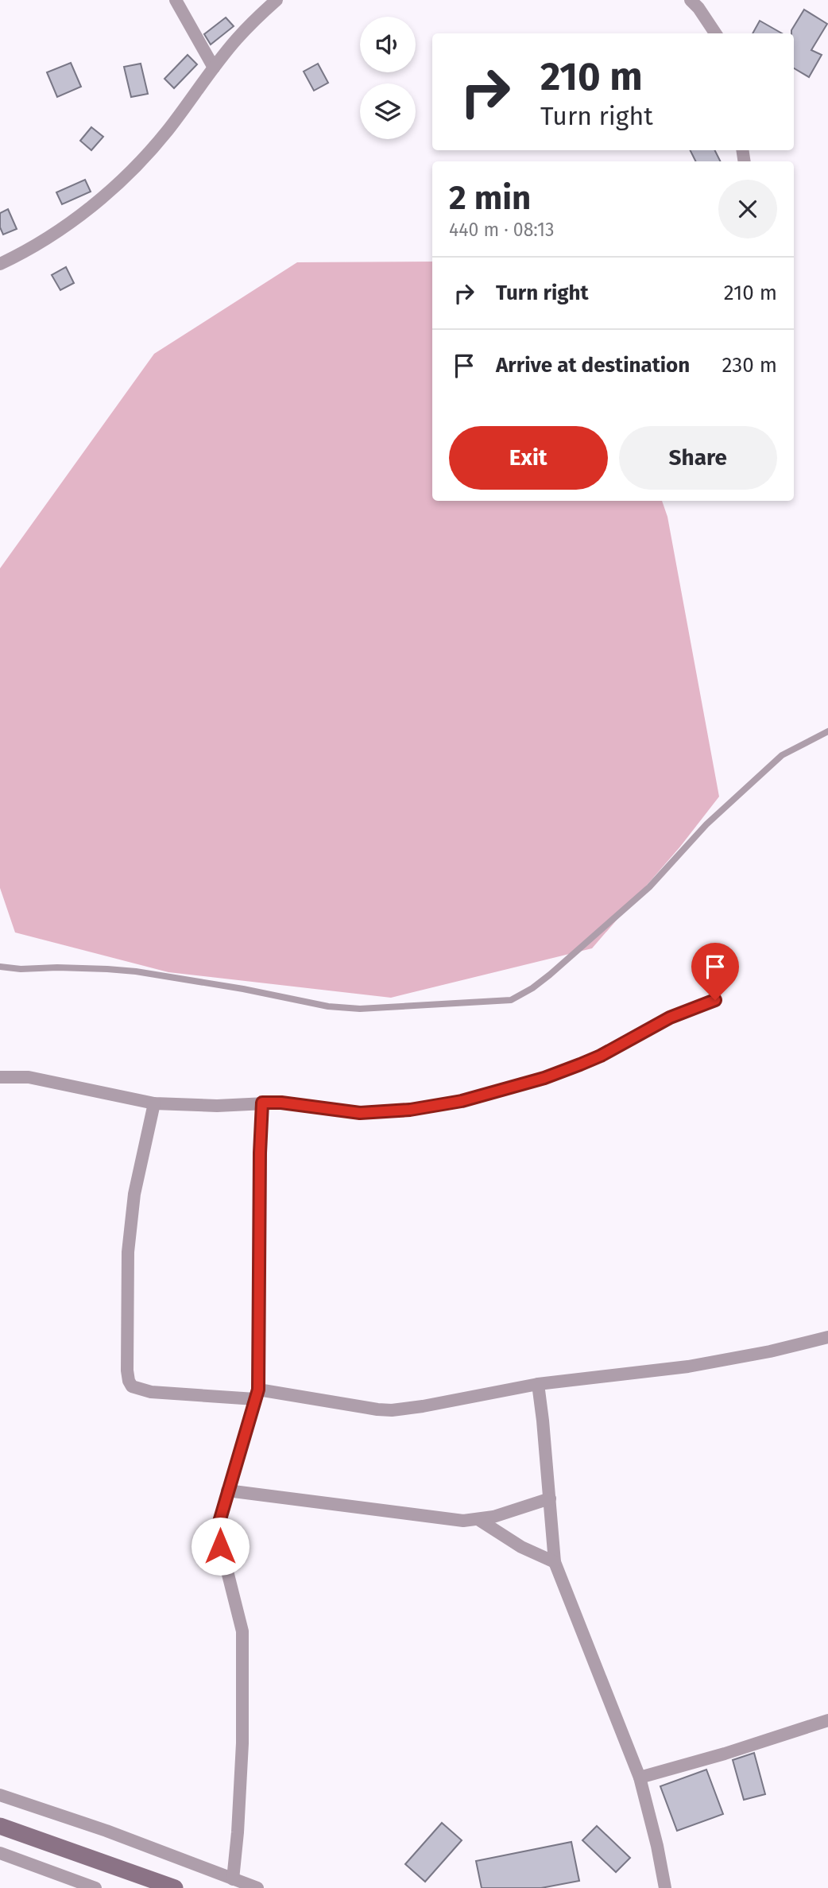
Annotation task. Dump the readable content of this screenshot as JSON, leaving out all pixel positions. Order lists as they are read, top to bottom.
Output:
{
  "page": {
    "turn": ["210 m", "Turn right"],
    "heading": ["2 min", "440 m · 08:13"],
    "list": [
      {
        "name": "Turn right",
        "value": "210 m"
      },
      {
        "name": "Arrive at destination",
        "value": "230 m"
      }
    ],
    "buttons": ["Exit", "Share"]
  }
}
